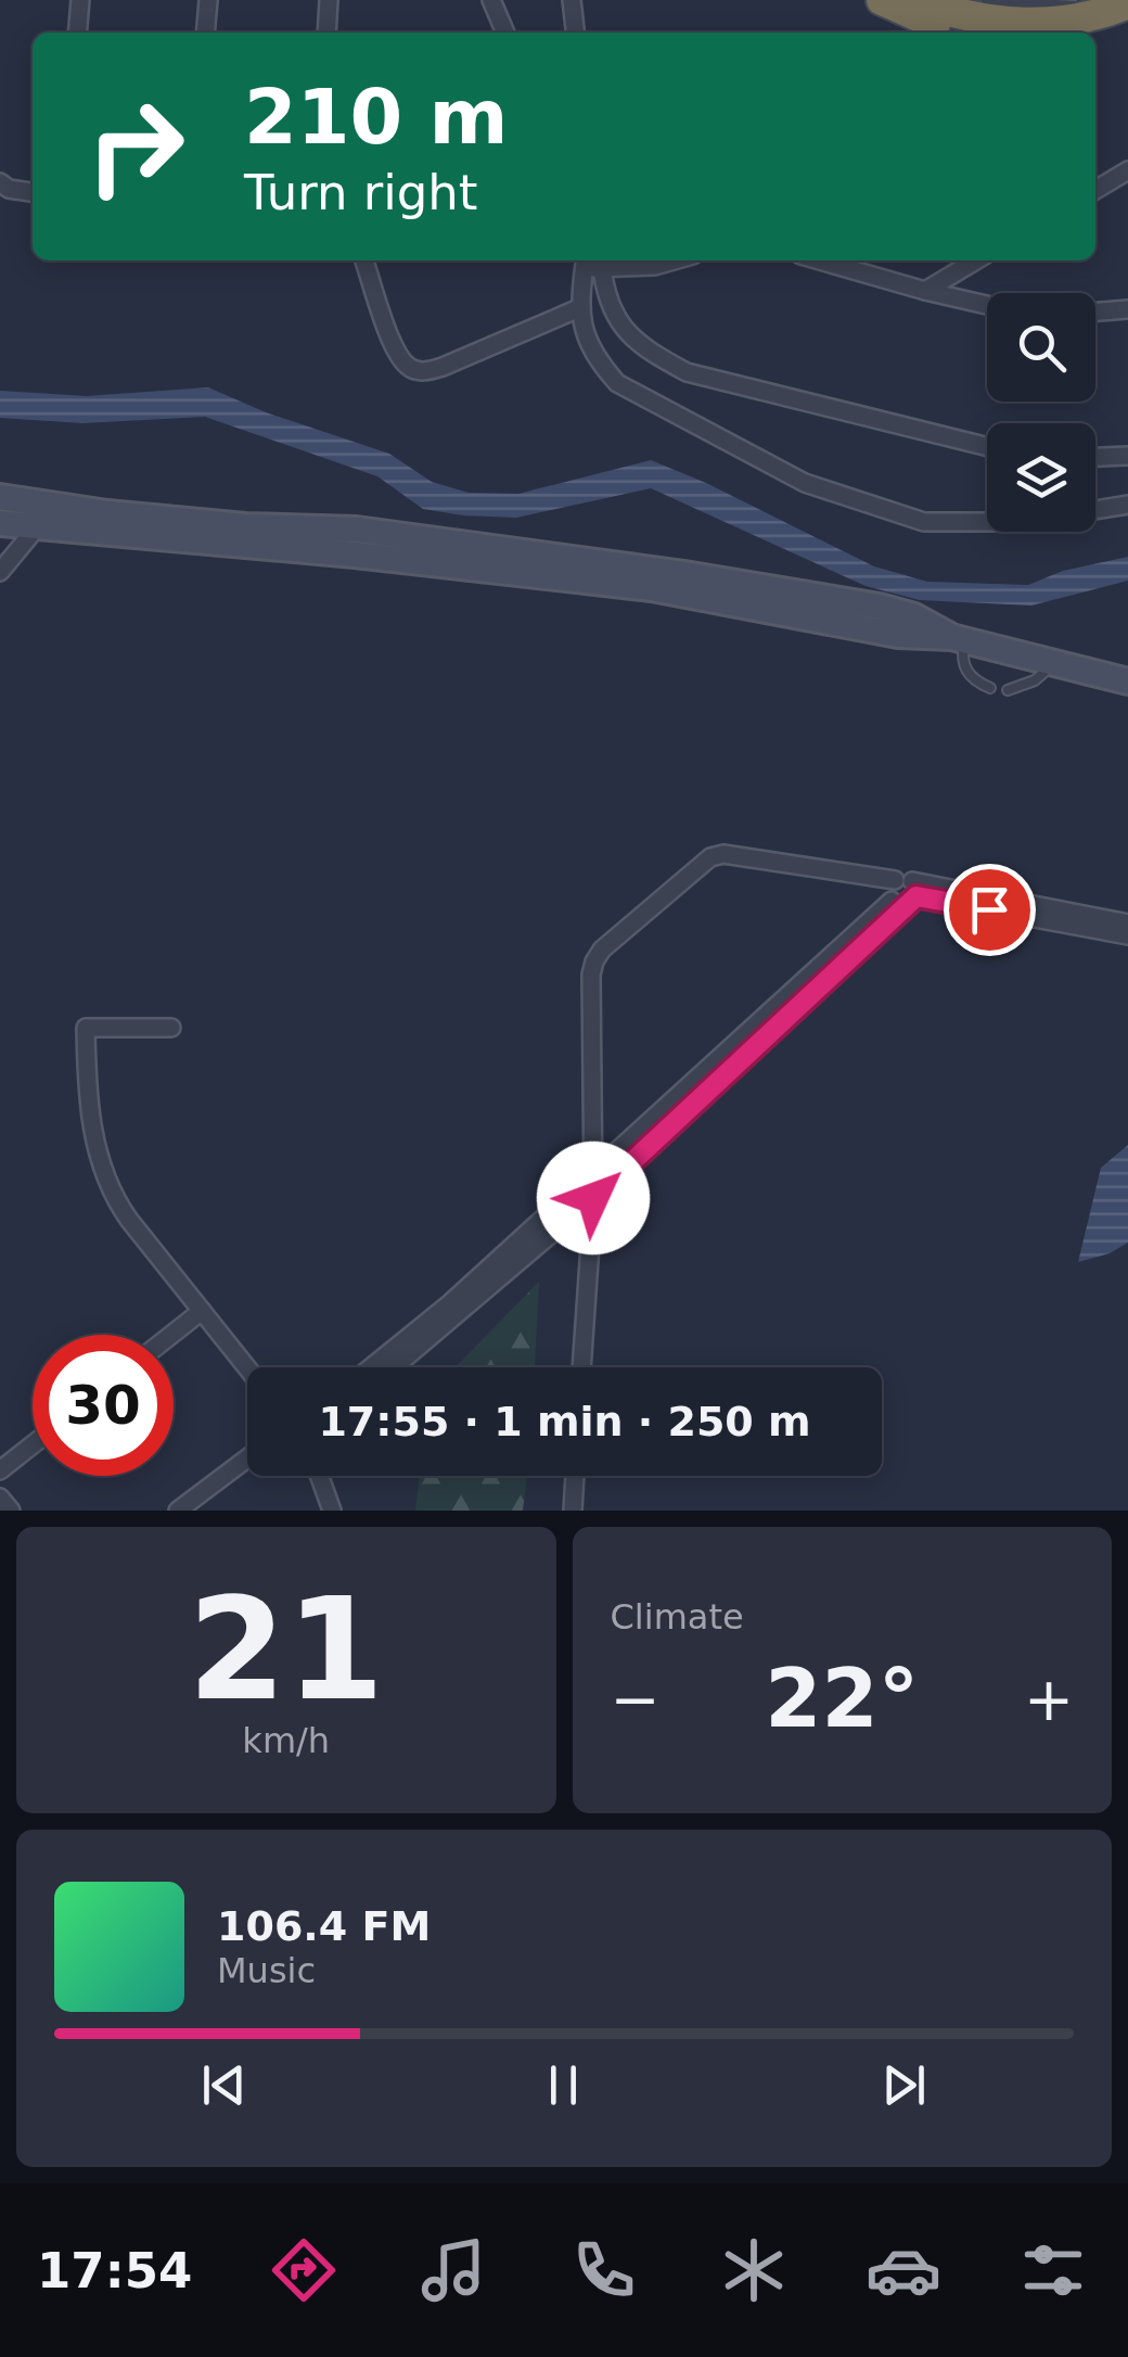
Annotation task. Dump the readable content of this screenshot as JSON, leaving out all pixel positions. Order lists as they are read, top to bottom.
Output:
{
  "page": {
    "turn": ["210 m", "Turn right"],
    "limit": "30",
    "trip": "17:55 · 1 min · 250 m",
    "tile": [
      ["21", "km/h"],
      "Climate"
    ],
    "heat": ["−", "22°", "+"],
    "song": ["106.4 FM", "Music"],
    "tabs": "17:54"
  }
}
